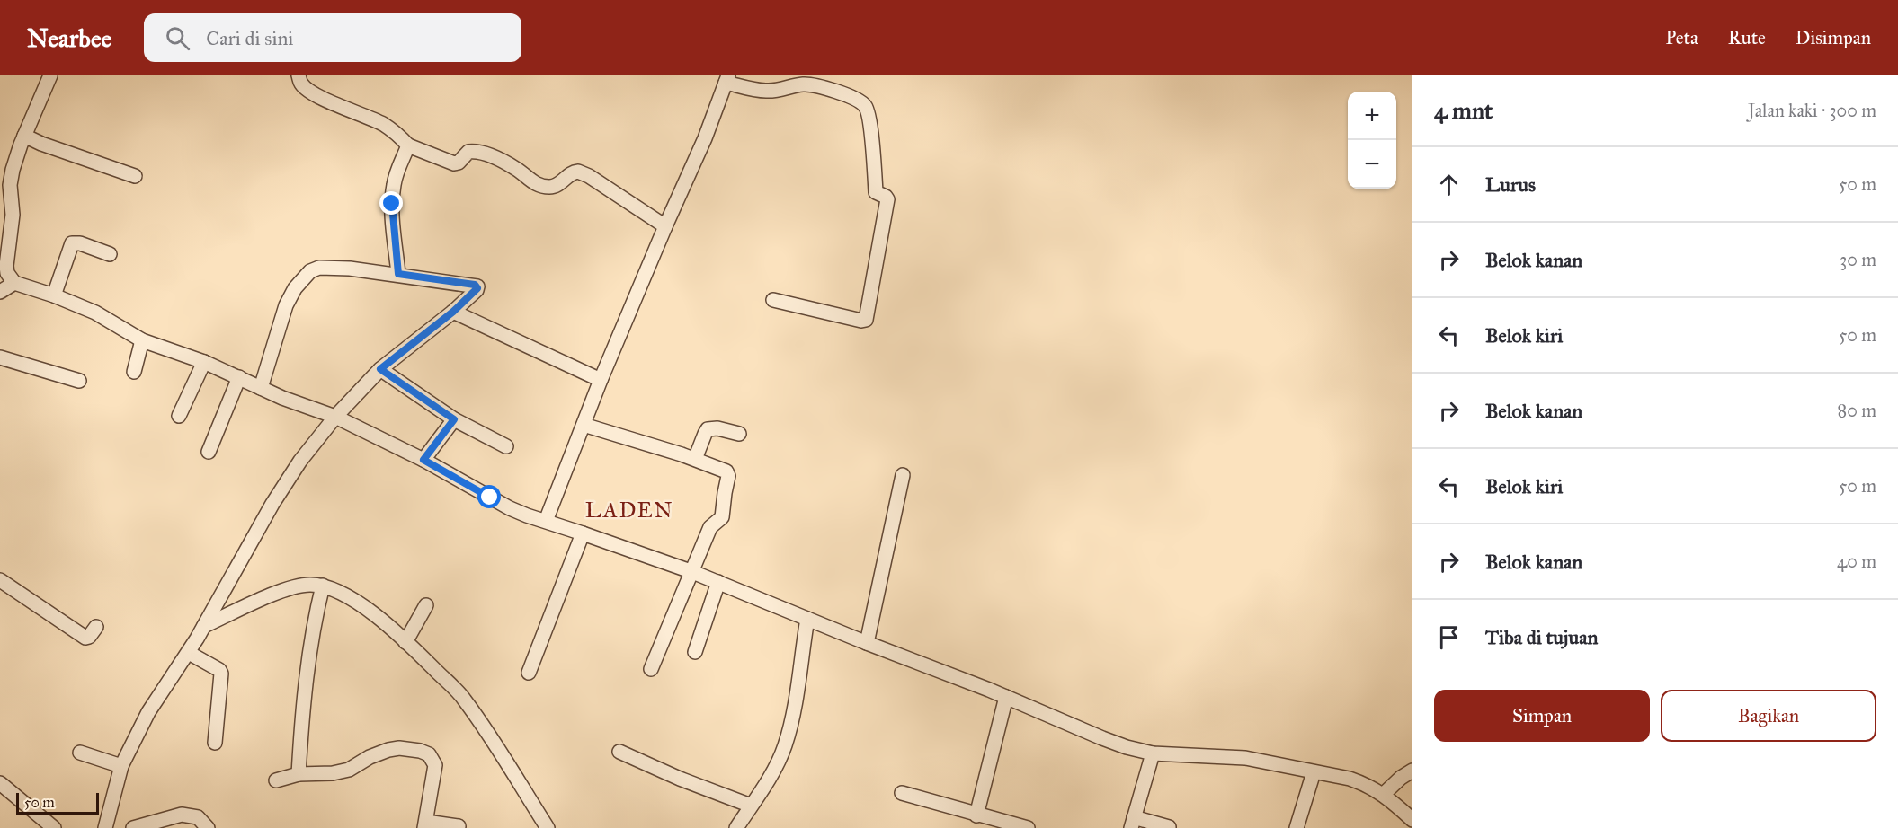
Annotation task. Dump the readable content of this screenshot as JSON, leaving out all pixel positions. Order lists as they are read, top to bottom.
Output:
{
  "districts": ["LADEN"],
  "scale_bar": "50 m",
  "page": {
    "header": "Nearbee",
    "search": "Cari di sini",
    "nav": ["Peta", "Rute", "Disimpan"],
    "heading": ["4 mnt", "Jalan kaki · 300 m"],
    "map_buttons": ["+", "−"],
    "list": [
      ["Lurus", "50 m"],
      ["Belok kanan", "30 m"],
      ["Belok kiri", "50 m"],
      ["Belok kanan", "80 m"],
      ["Belok kiri", "50 m"],
      ["Belok kanan", "40 m"],
      "Tiba di tujuan"
    ],
    "buttons": ["Simpan", "Bagikan"],
    "scale": "50 m"
  }
}
